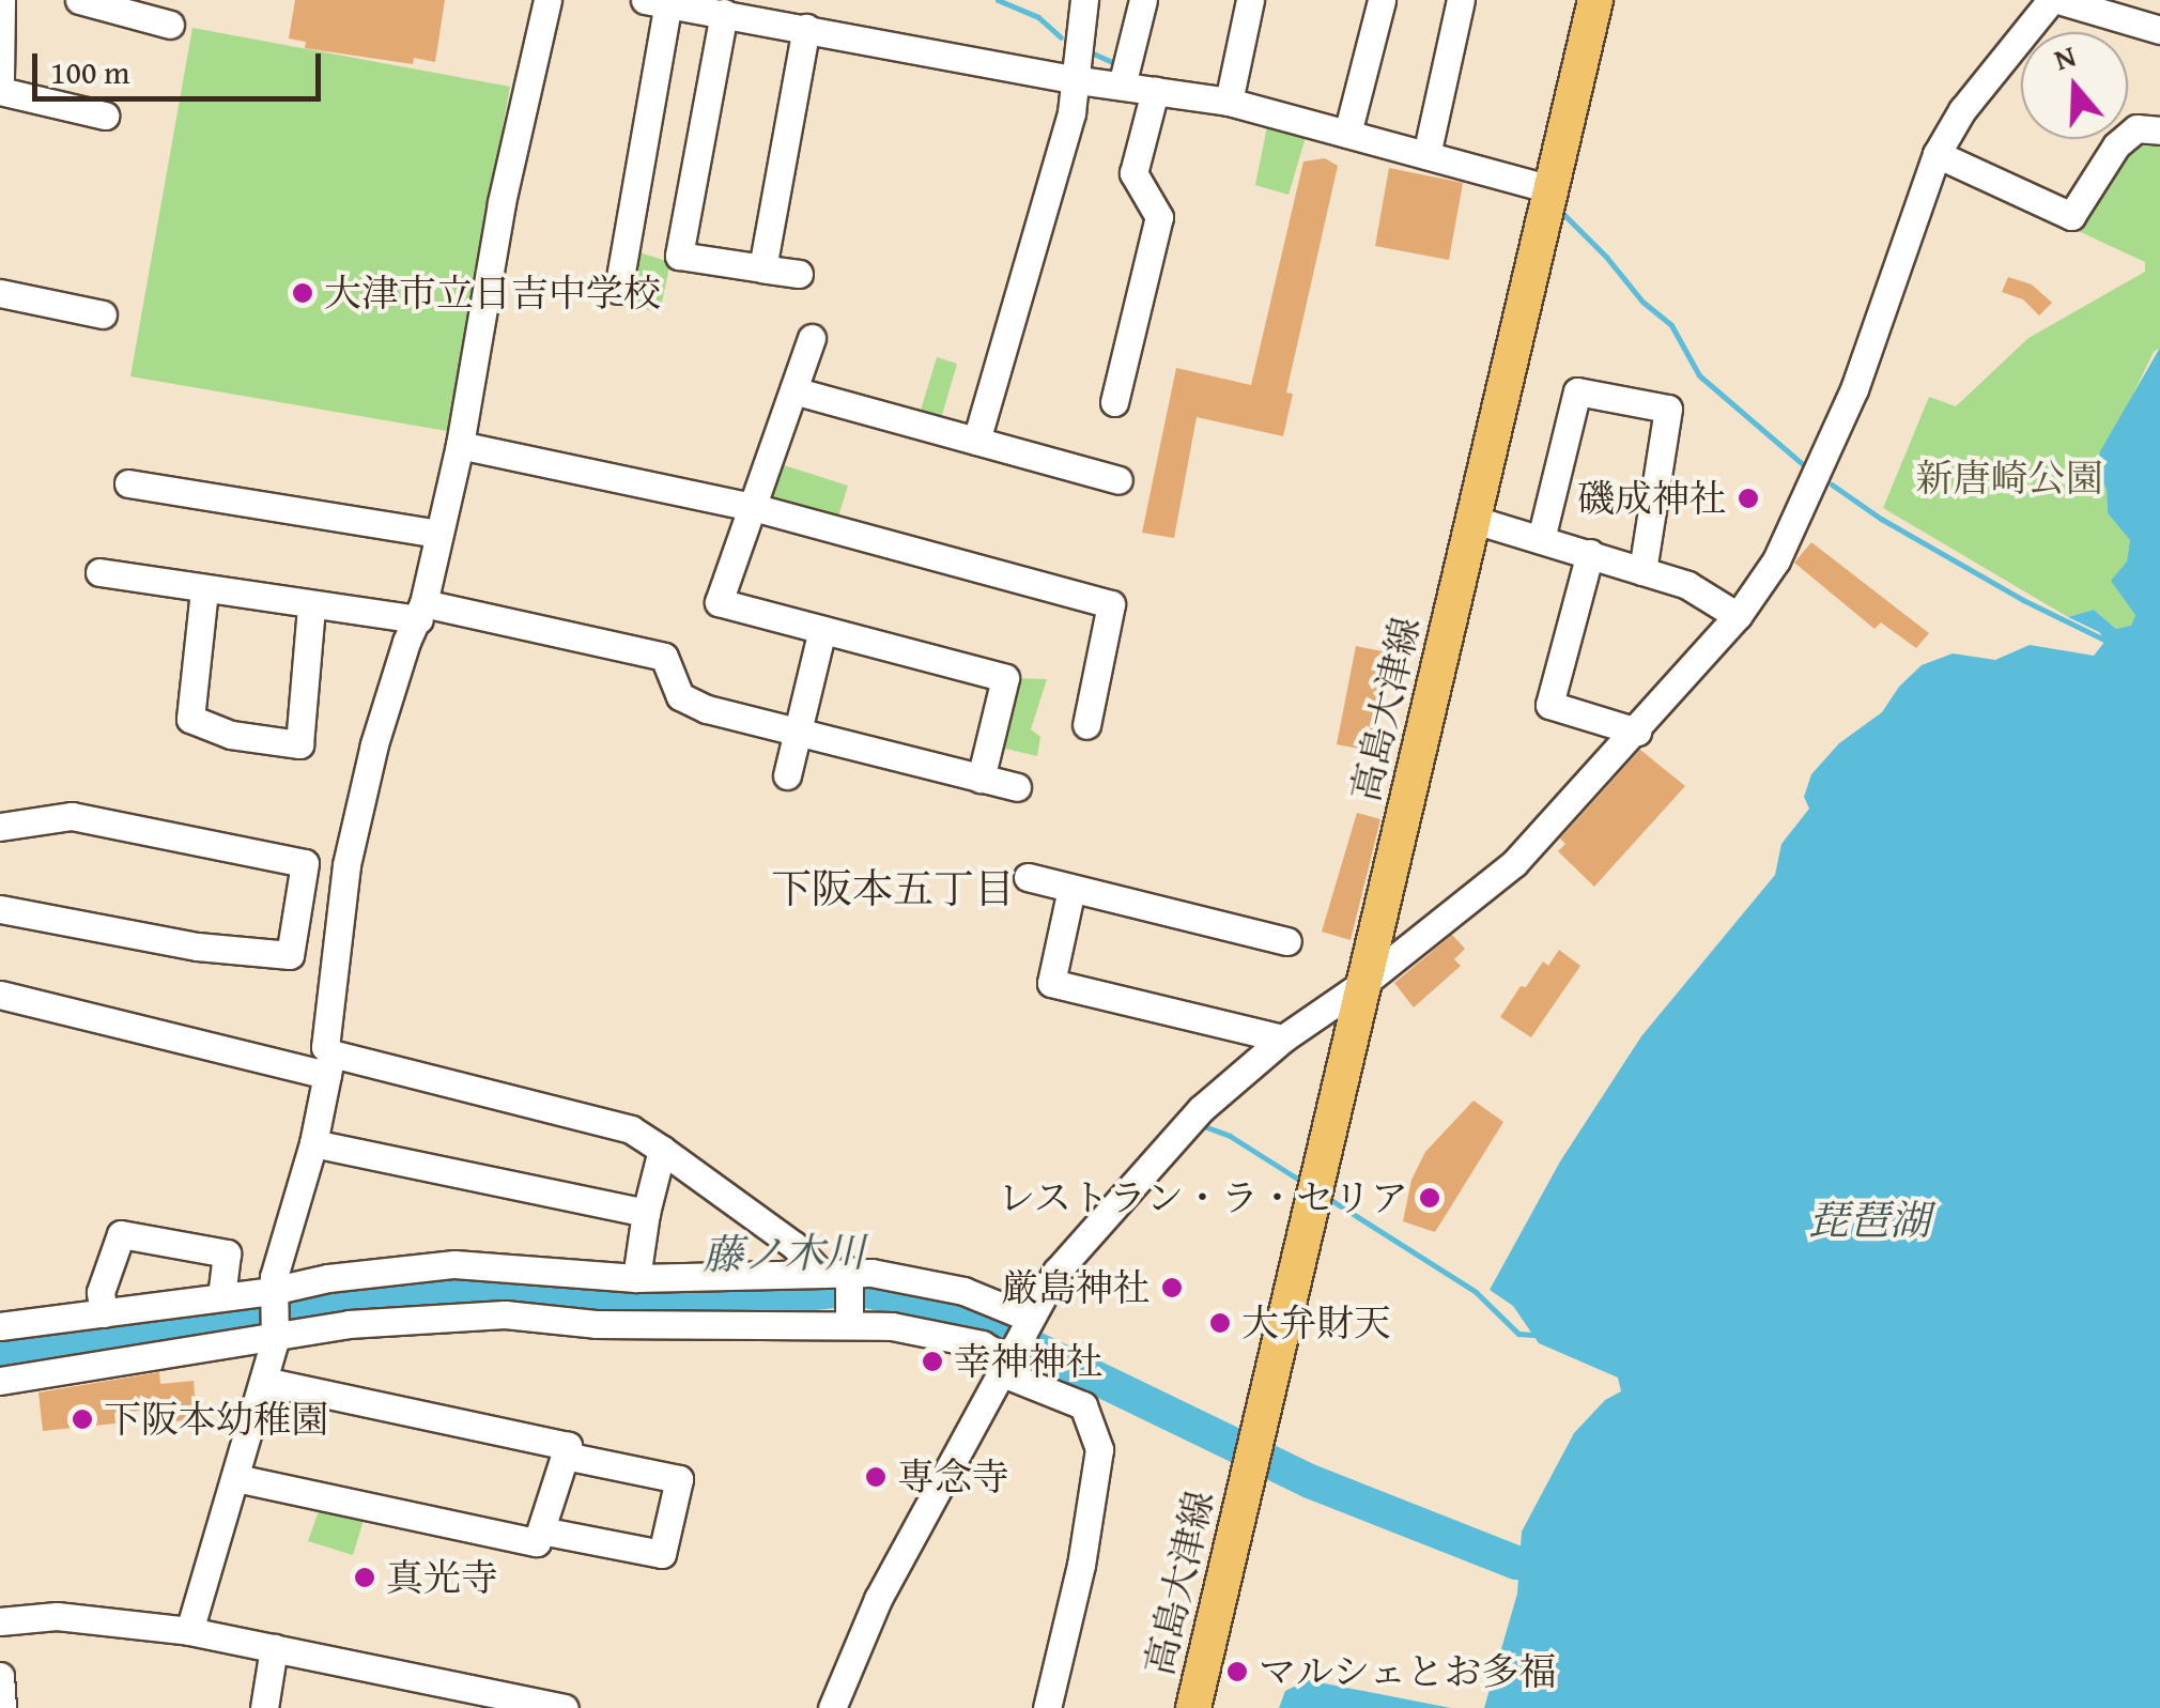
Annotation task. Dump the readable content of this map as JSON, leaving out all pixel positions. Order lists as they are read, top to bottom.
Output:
{
  "streets": {
    "main road": ["高島大津線"]
  },
  "districts": ["下阪本五丁目"],
  "water": ["琵琶湖", "藤ノ木川"],
  "parks": ["新唐崎公園"],
  "places": [
    "大津市立日吉中学校",
    "磯成神社",
    "レストラン・ラ・セリア",
    "厳島神社",
    "大弁財天",
    "幸神神社",
    "下阪本幼稚園",
    "専念寺",
    "真光寺",
    "マルシェとお多福"
  ],
  "scale_bar": "100 m",
  "north": "top"
}
